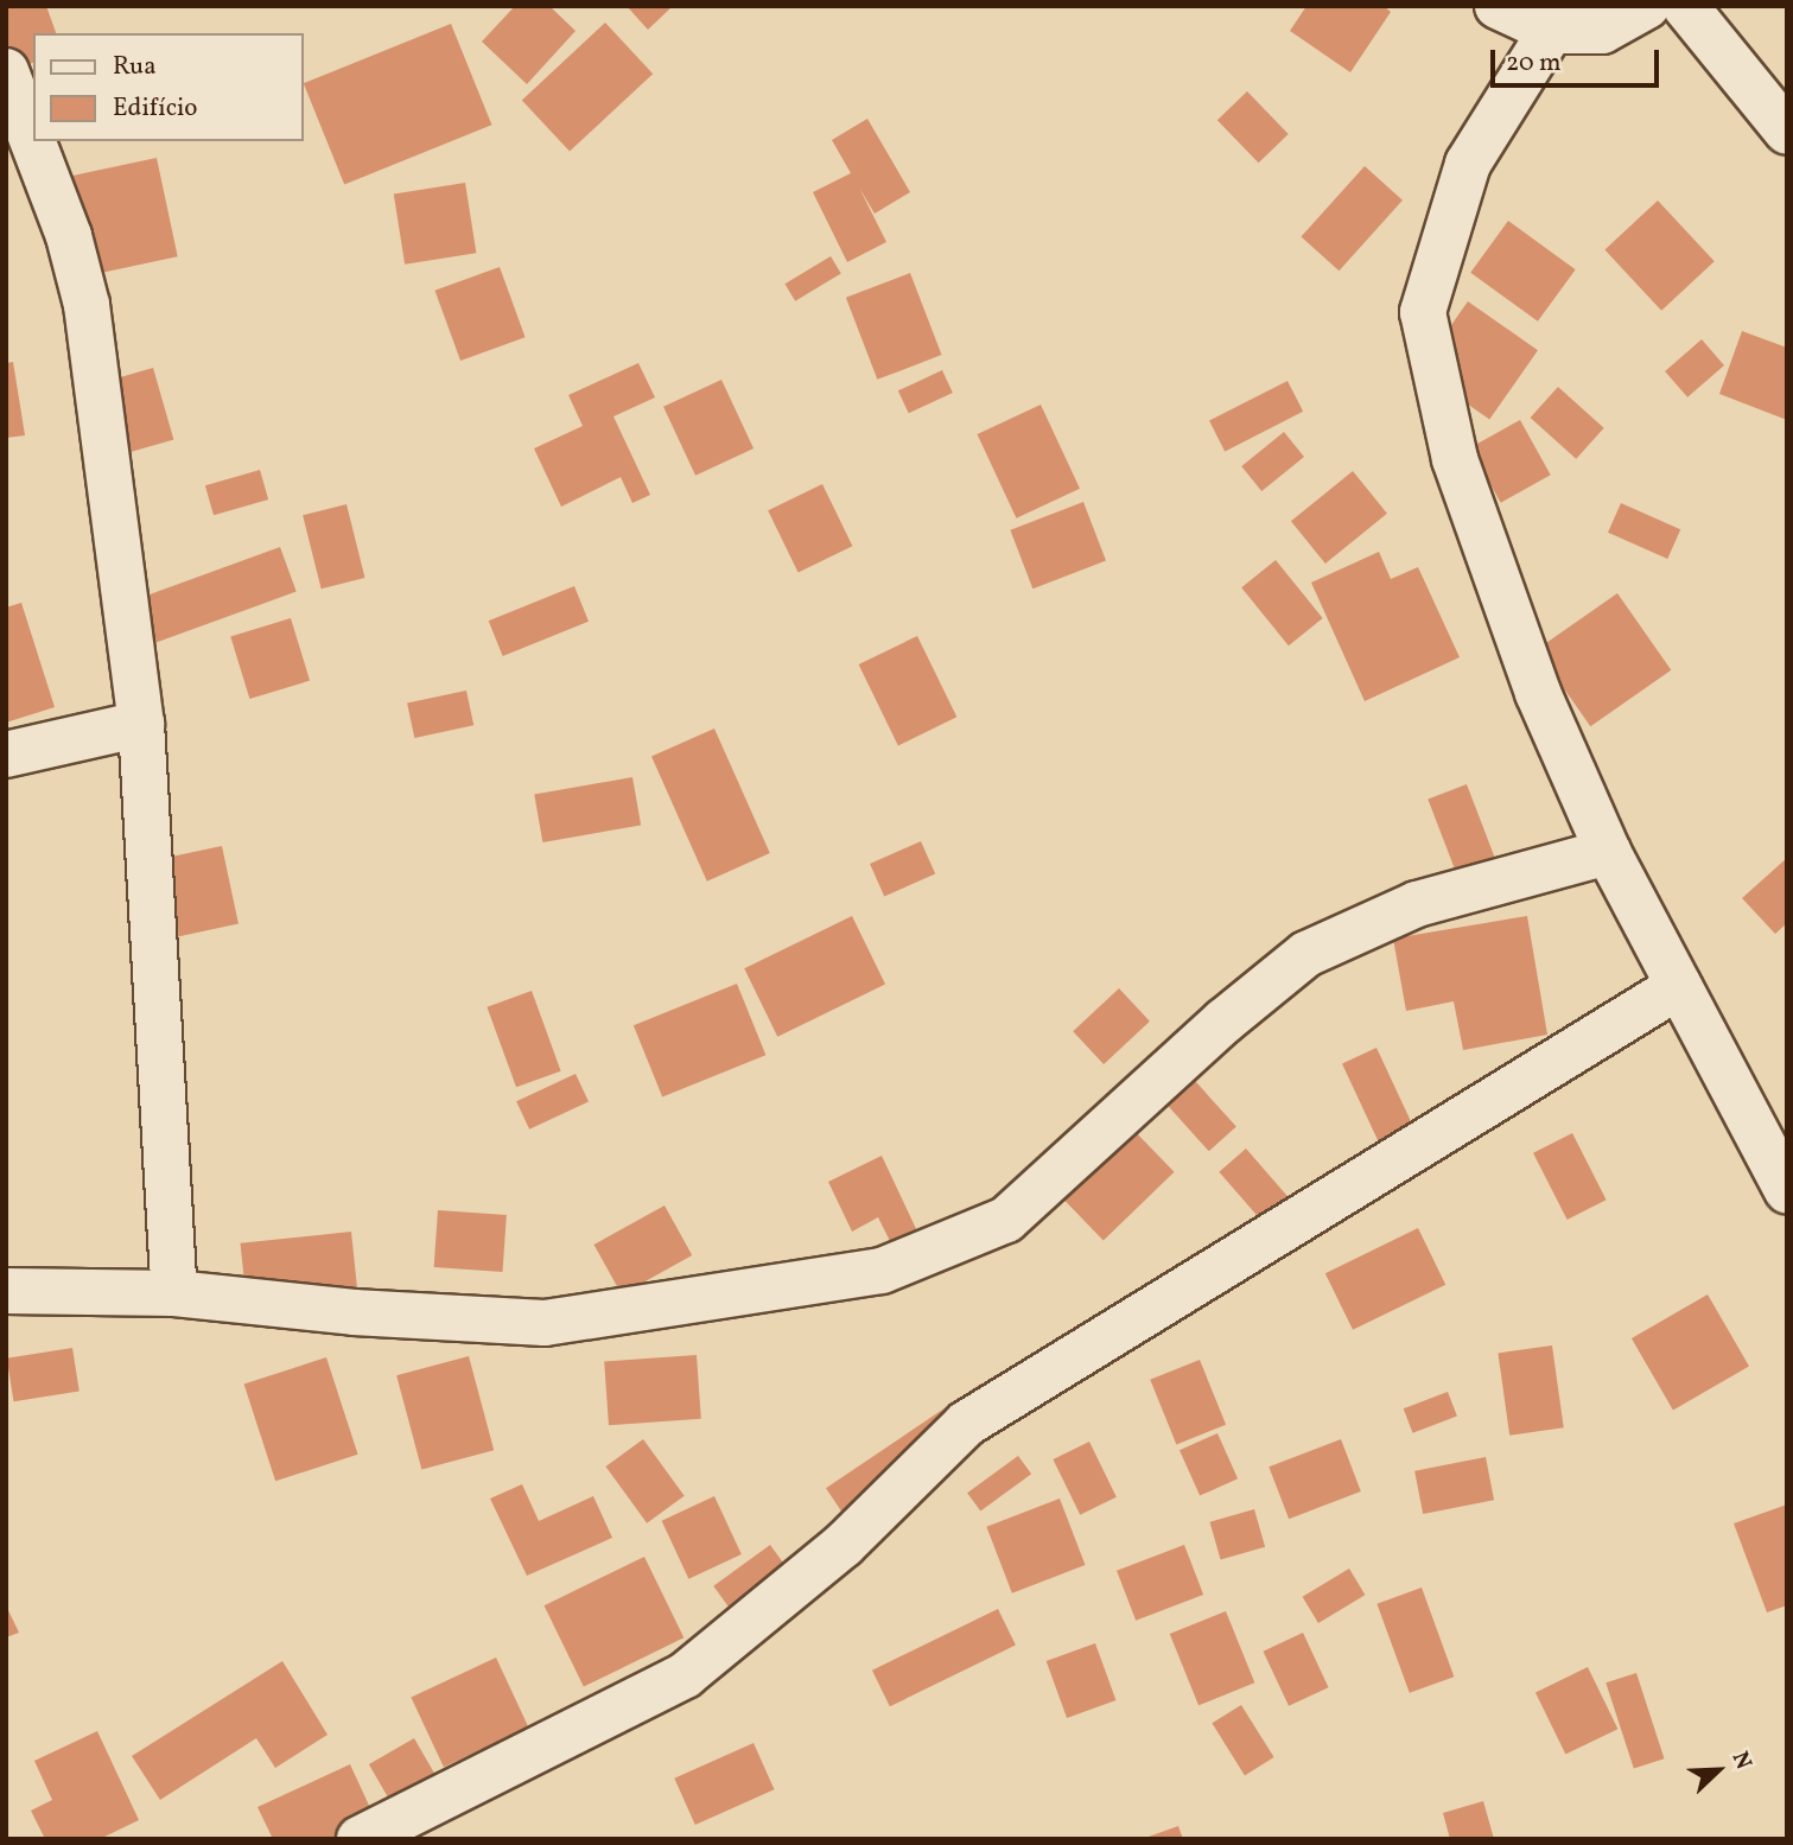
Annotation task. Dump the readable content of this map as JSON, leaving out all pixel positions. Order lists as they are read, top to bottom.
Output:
{
  "legend": ["Rua", "Edifício"],
  "scale_bar": "20 m",
  "north": "top right"
}
